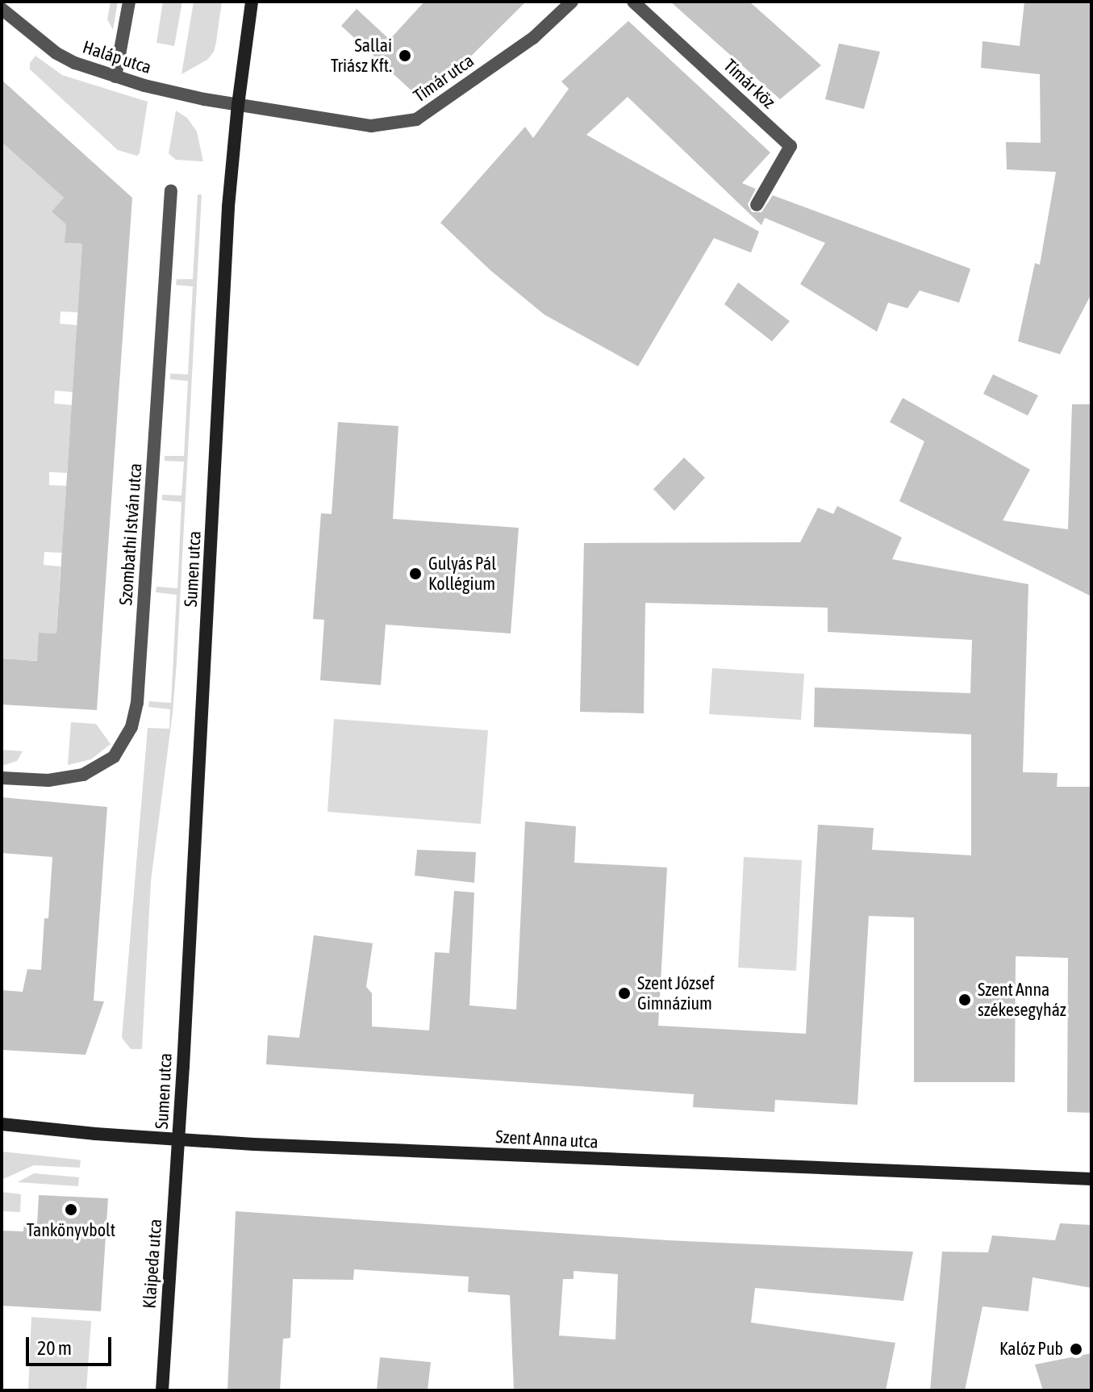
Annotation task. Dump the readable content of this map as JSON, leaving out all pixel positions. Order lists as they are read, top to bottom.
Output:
{
  "streets": {
    "street": [
      "Haláp utca",
      "Tímár utca",
      "Tímár köz",
      "Szombathi István utca",
      "Sumen utca",
      "Szent Anna utca",
      "Klaipeda utca"
    ]
  },
  "crossings": [
    ["Haláp utca", "Tímár utca"],
    ["Haláp utca", "Sumen utca"],
    ["Tímár utca", "Sumen utca"],
    ["Sumen utca", "Szent Anna utca"],
    ["Sumen utca", "Klaipeda utca"],
    ["Szent Anna utca", "Klaipeda utca"]
  ],
  "places": [
    "Sallai Triász Kft.",
    "Gulyás Pál Kollégium",
    "Szent József Gimnázium",
    "Szent Anna székesegyház",
    "Tankönyvbolt",
    "Kalóz Pub"
  ],
  "scale_bar": "20 m"
}
